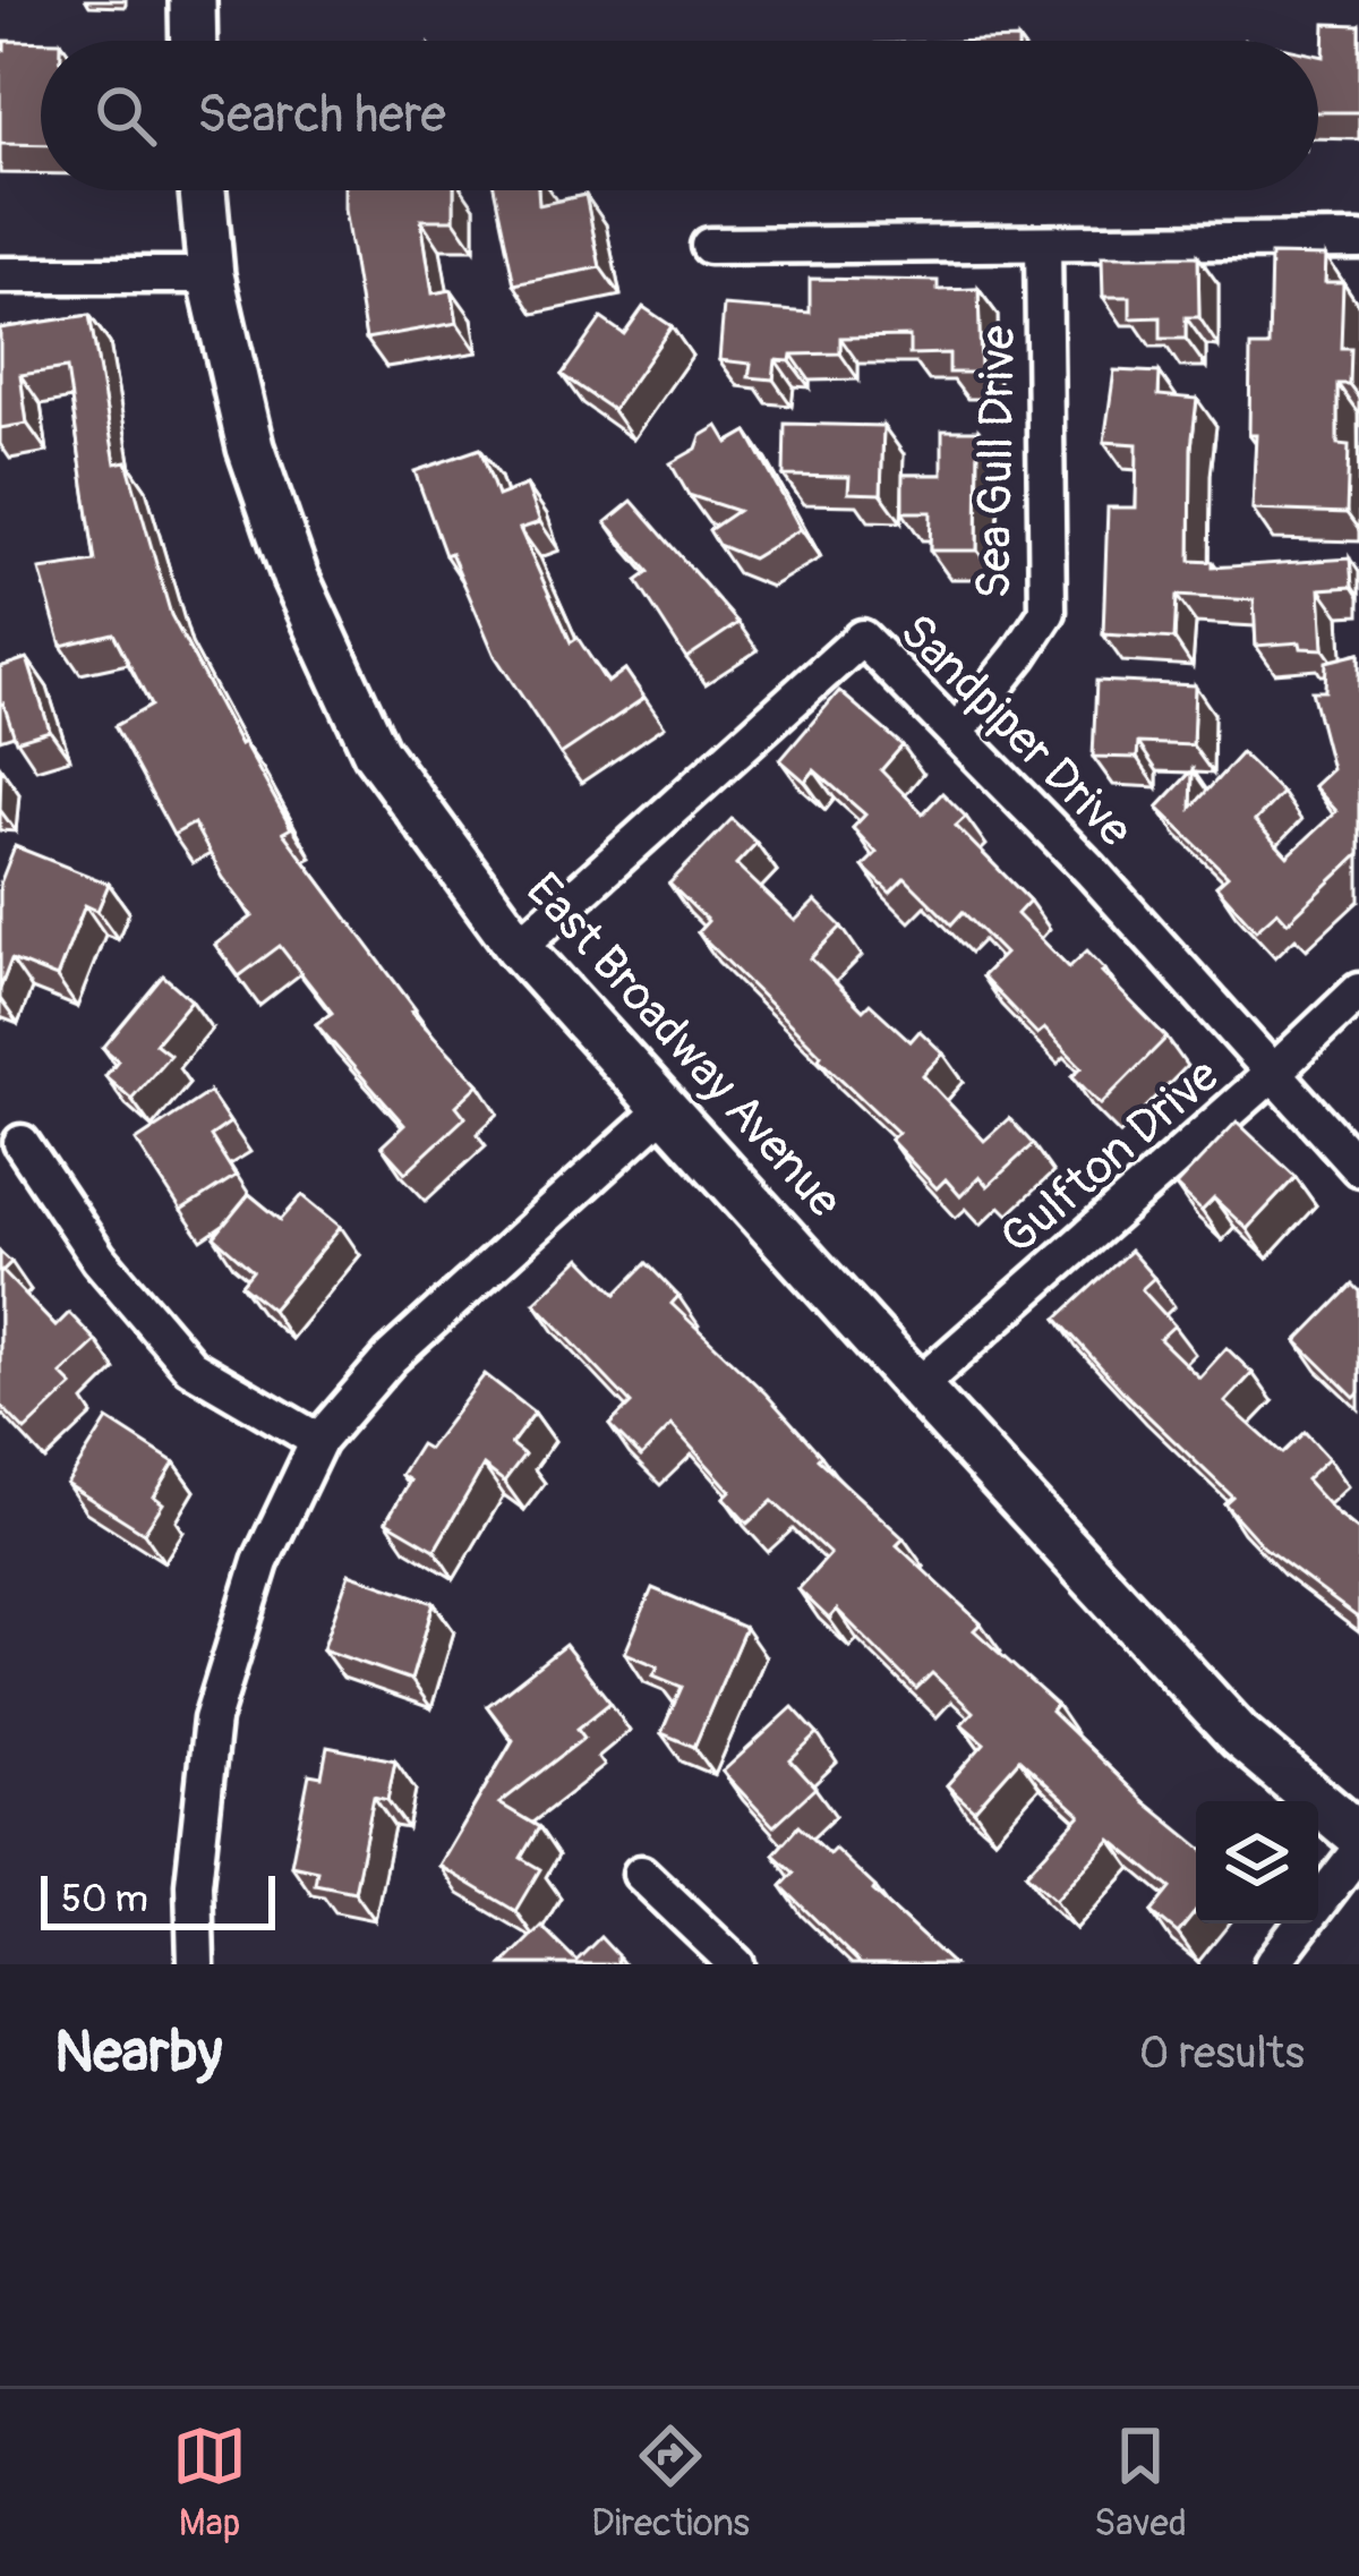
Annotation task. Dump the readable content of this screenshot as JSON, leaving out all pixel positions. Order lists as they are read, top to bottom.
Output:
{
  "streets": {
    "street": [
      "Sea Gull Drive",
      "Sandpiper Drive",
      "East Broadway Avenue",
      "Gulfton Drive"
    ]
  },
  "crossings": [
    ["Sea Gull Drive", "Sandpiper Drive"],
    ["Sandpiper Drive", "East Broadway Avenue"],
    ["Sandpiper Drive", "Gulfton Drive"],
    ["East Broadway Avenue", "Gulfton Drive"]
  ],
  "scale_bar": "50 m",
  "page": {
    "search": "Search here",
    "scale": "50 m",
    "heading": ["Nearby", "0 results"],
    "nav": ["Map", "Directions", "Saved"]
  }
}
